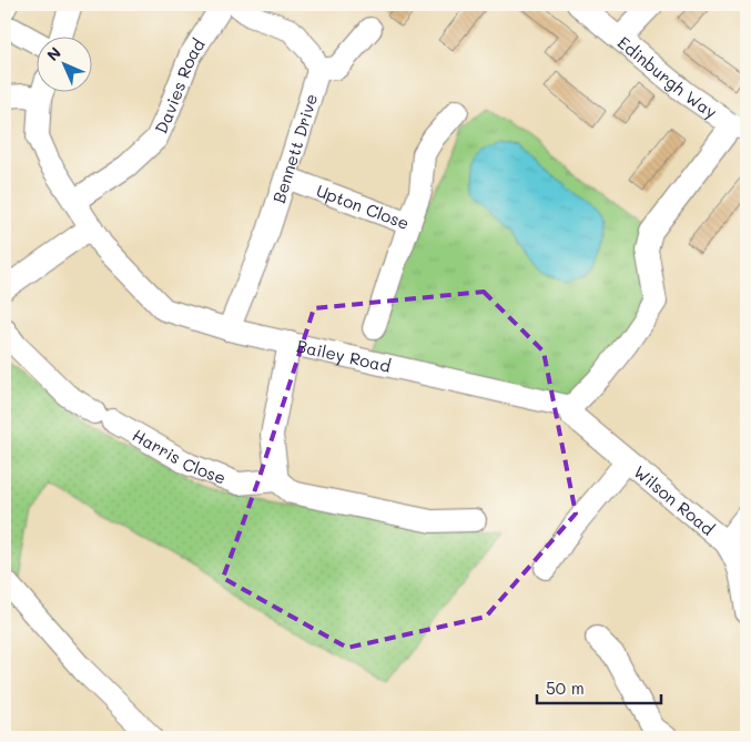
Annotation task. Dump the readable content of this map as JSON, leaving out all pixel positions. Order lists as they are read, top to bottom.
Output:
{
  "streets": {
    "street": [
      "Edinburgh Way",
      "Davies Road",
      "Bennett Drive",
      "Upton Close",
      "Bailey Road",
      "Harris Close",
      "Wilson Road"
    ]
  },
  "crossings": [
    ["Edinburgh Way", "Bailey Road"],
    ["Edinburgh Way", "Wilson Road"],
    ["Davies Road", "Bailey Road"],
    ["Bennett Drive", "Upton Close"],
    ["Bennett Drive", "Bailey Road"],
    ["Bailey Road", "Wilson Road"]
  ],
  "scale_bar": "50 m",
  "north": "top left"
}
